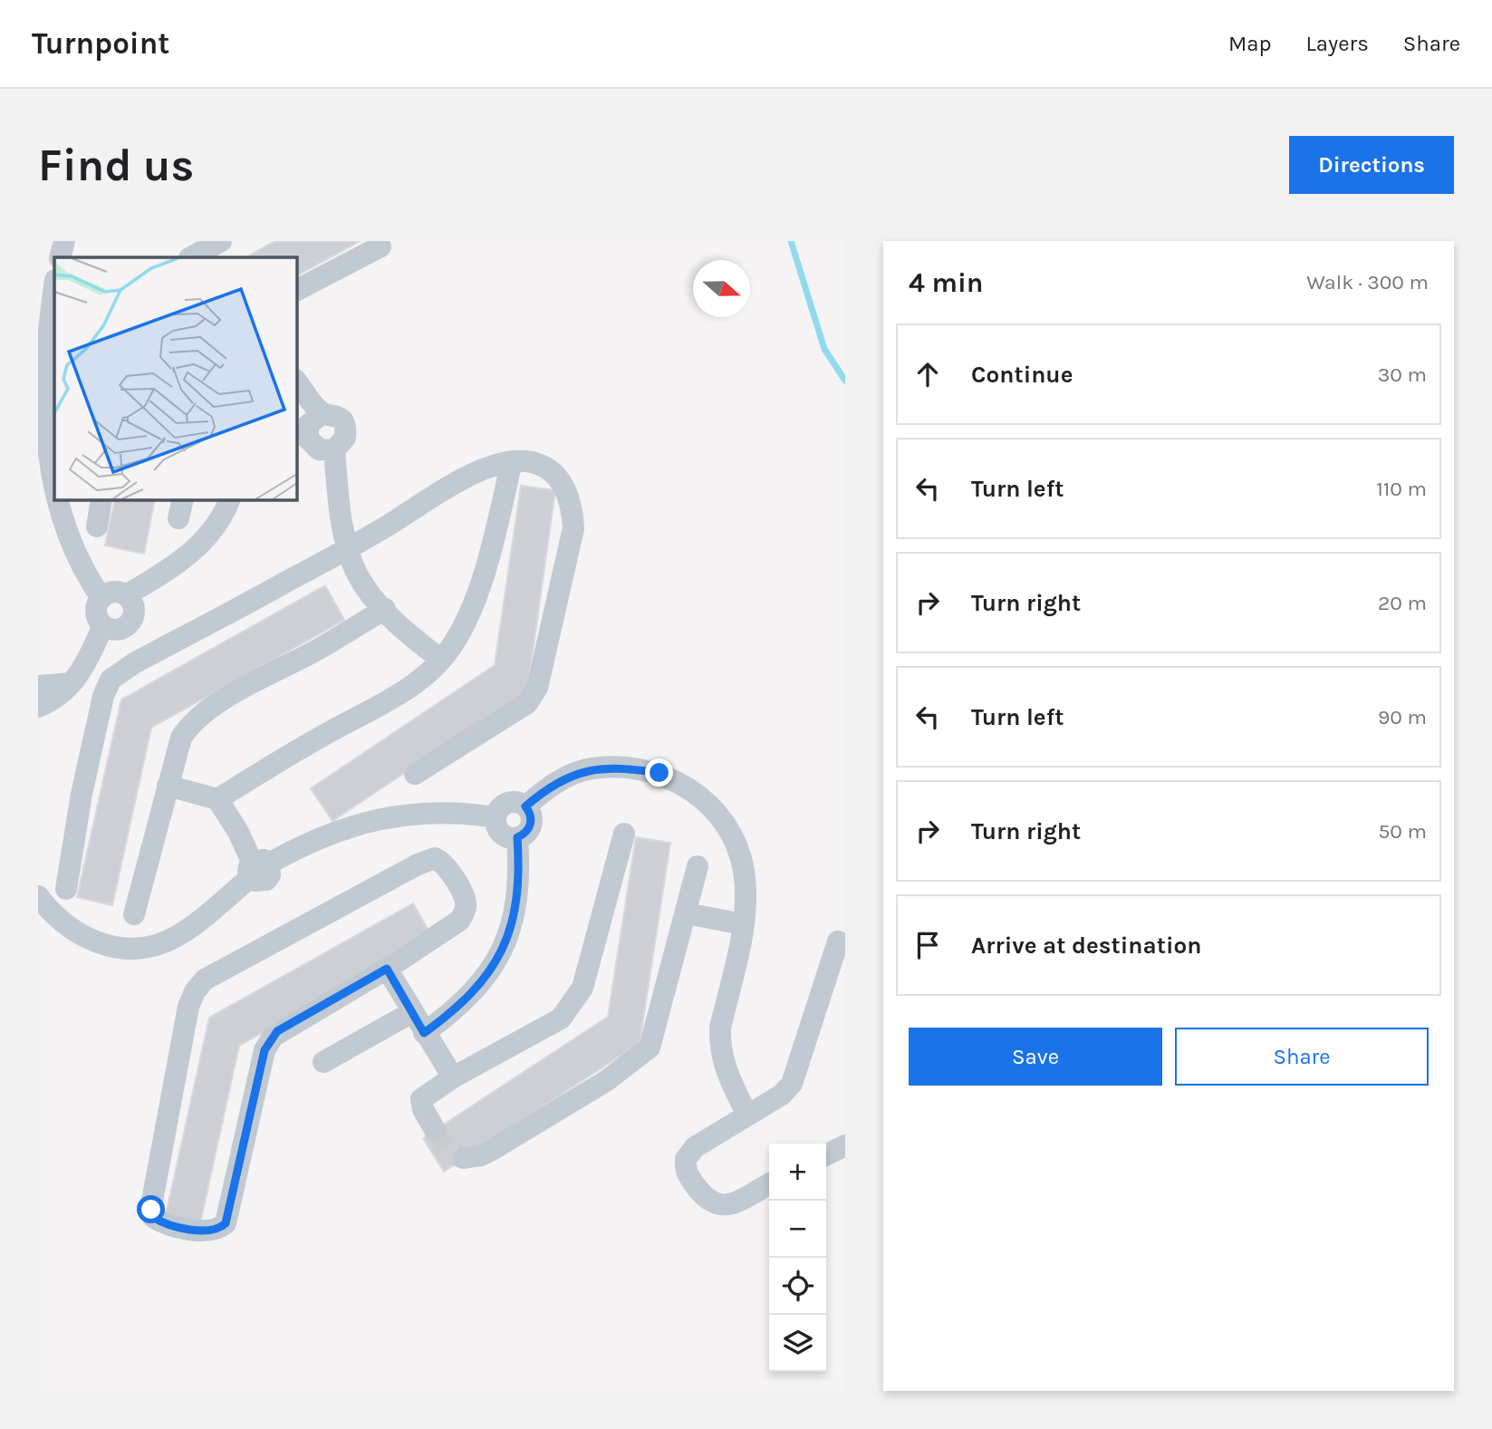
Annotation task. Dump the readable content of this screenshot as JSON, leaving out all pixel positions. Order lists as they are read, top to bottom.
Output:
{
  "north": "right",
  "page": {
    "header": "Turnpoint",
    "nav": ["Map", "Layers", "Share"],
    "buttons": [
      "Directions",
      ["Save", "Share"]
    ],
    "title": "Find us",
    "heading": ["4 min", "Walk · 300 m"],
    "list": [
      ["Continue", "30 m"],
      ["Turn left", "110 m"],
      ["Turn right", "20 m"],
      ["Turn left", "90 m"],
      ["Turn right", "50 m"],
      "Arrive at destination"
    ],
    "map_buttons": ["+", "−"]
  }
}
